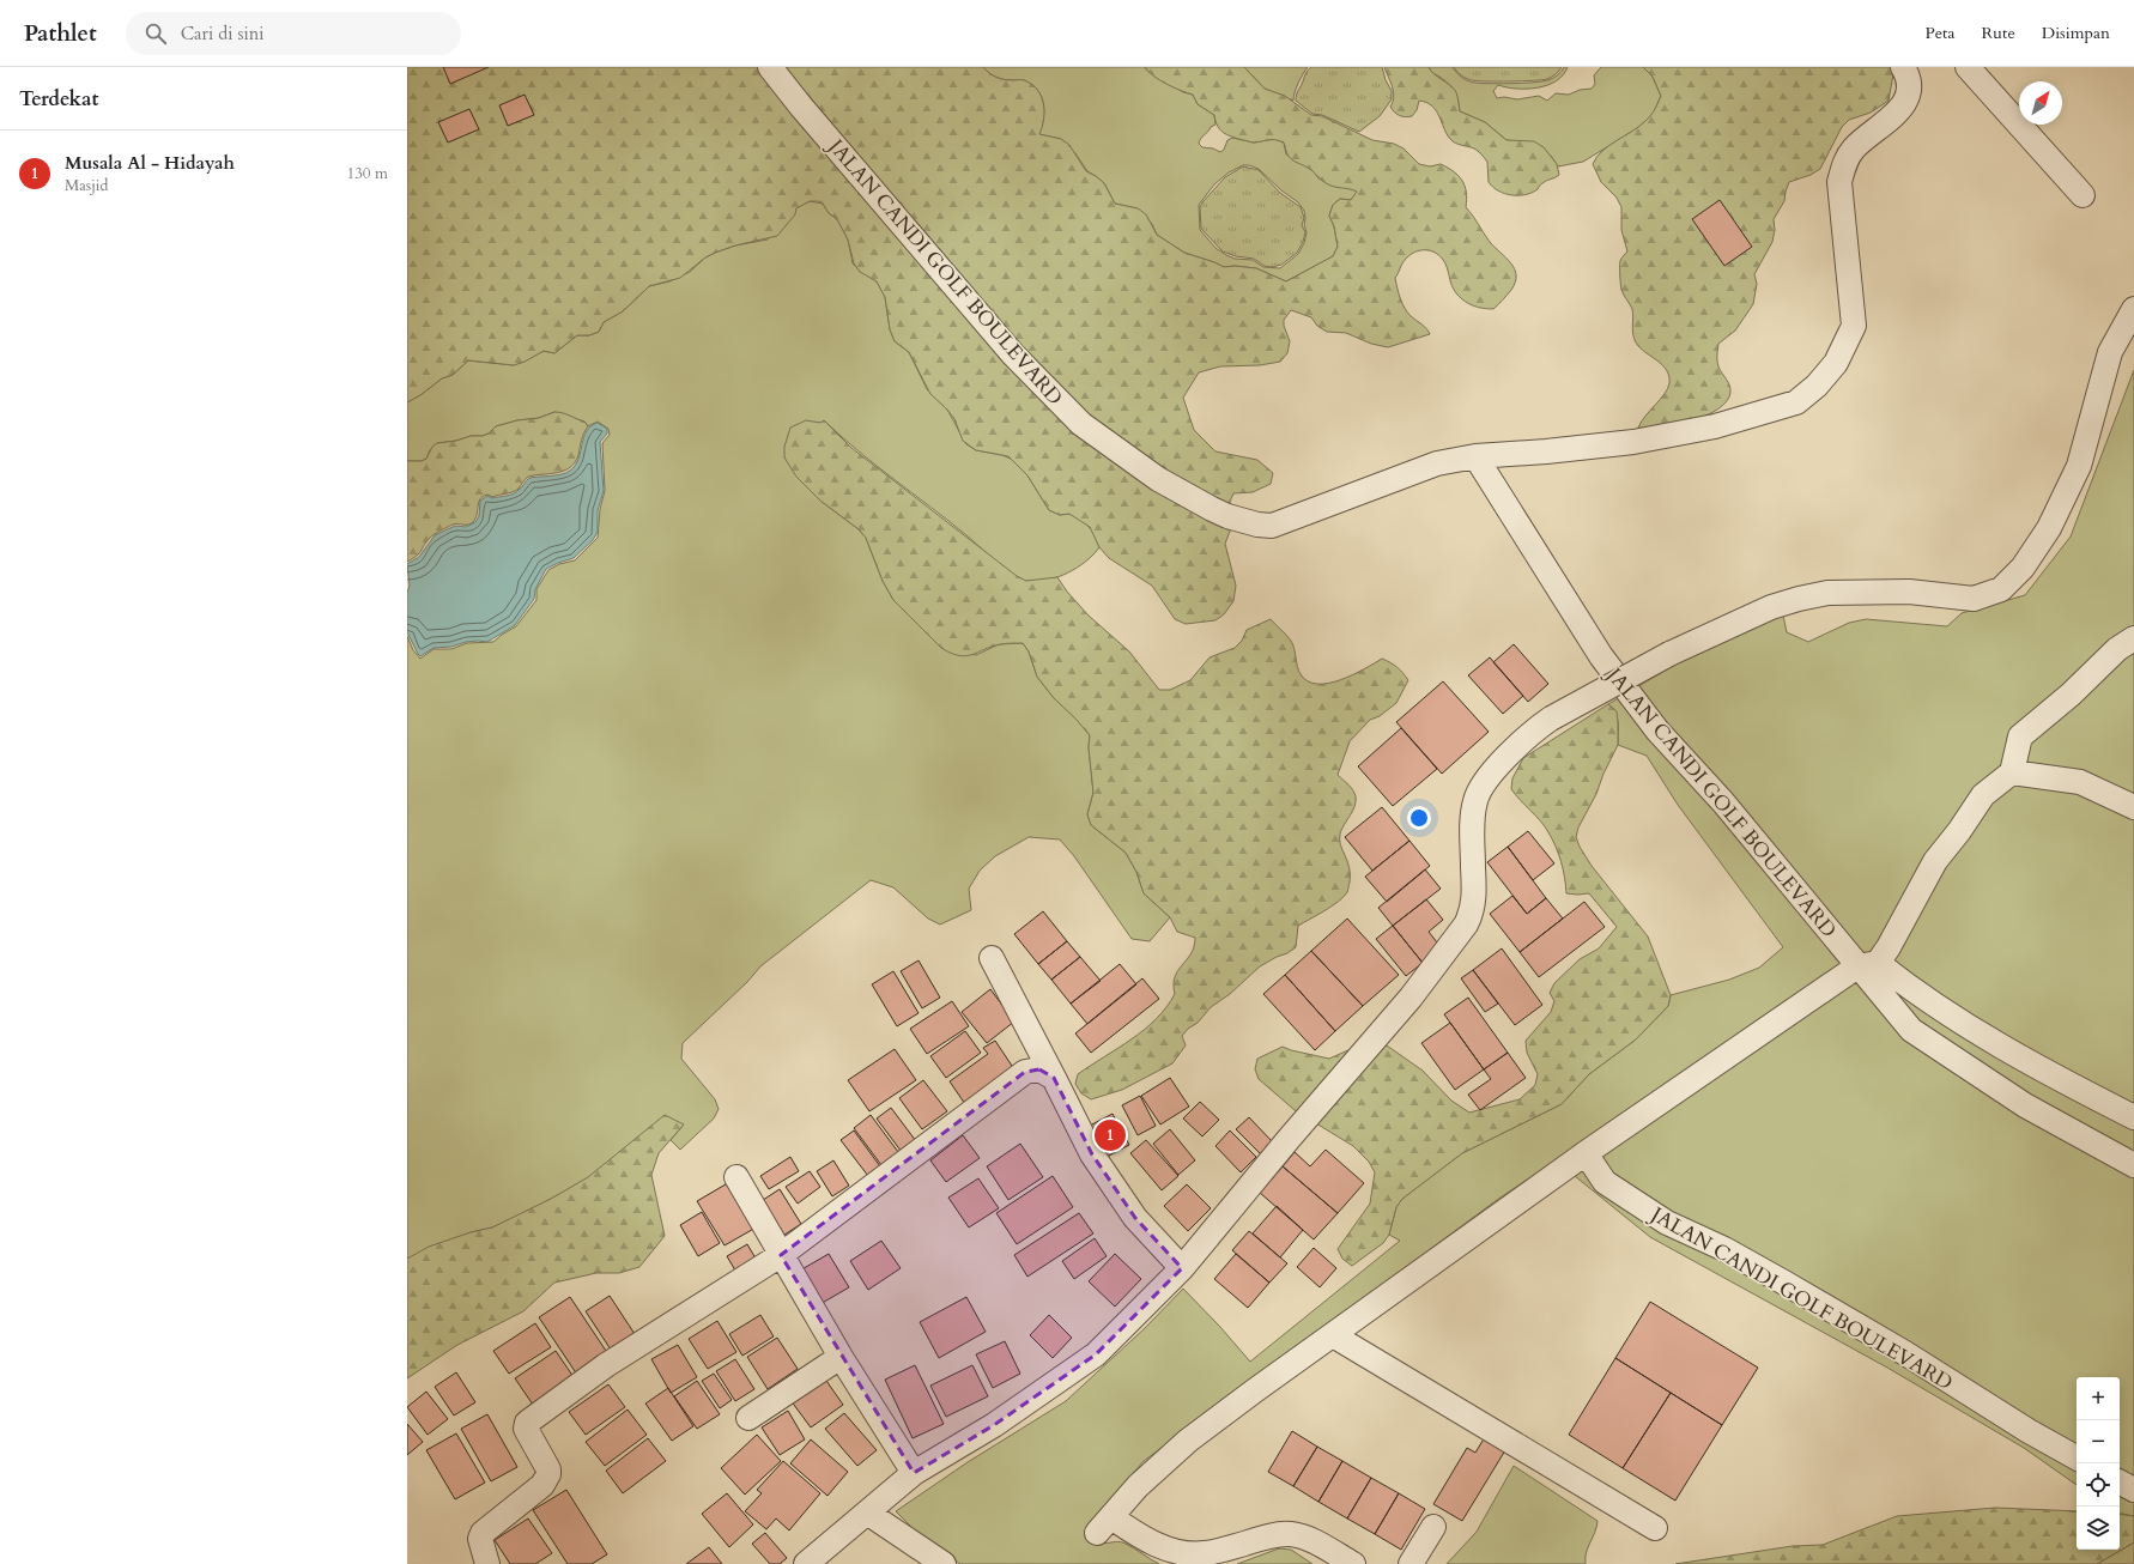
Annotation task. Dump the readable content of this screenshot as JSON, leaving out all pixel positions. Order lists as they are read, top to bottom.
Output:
{
  "streets": {
    "street": ["JALAN CANDI GOLF BOULEVARD"]
  },
  "north": "top right",
  "page": {
    "header": "Pathlet",
    "search": "Cari di sini",
    "nav": ["Peta", "Rute", "Disimpan"],
    "heading": "Terdekat",
    "list": [
      {
        "mark": "1",
        "name": "Musala Al - Hidayah",
        "note": "Masjid",
        "value": "130 m"
      }
    ],
    "pins": "1",
    "map_buttons": ["+", "−"]
  }
}
